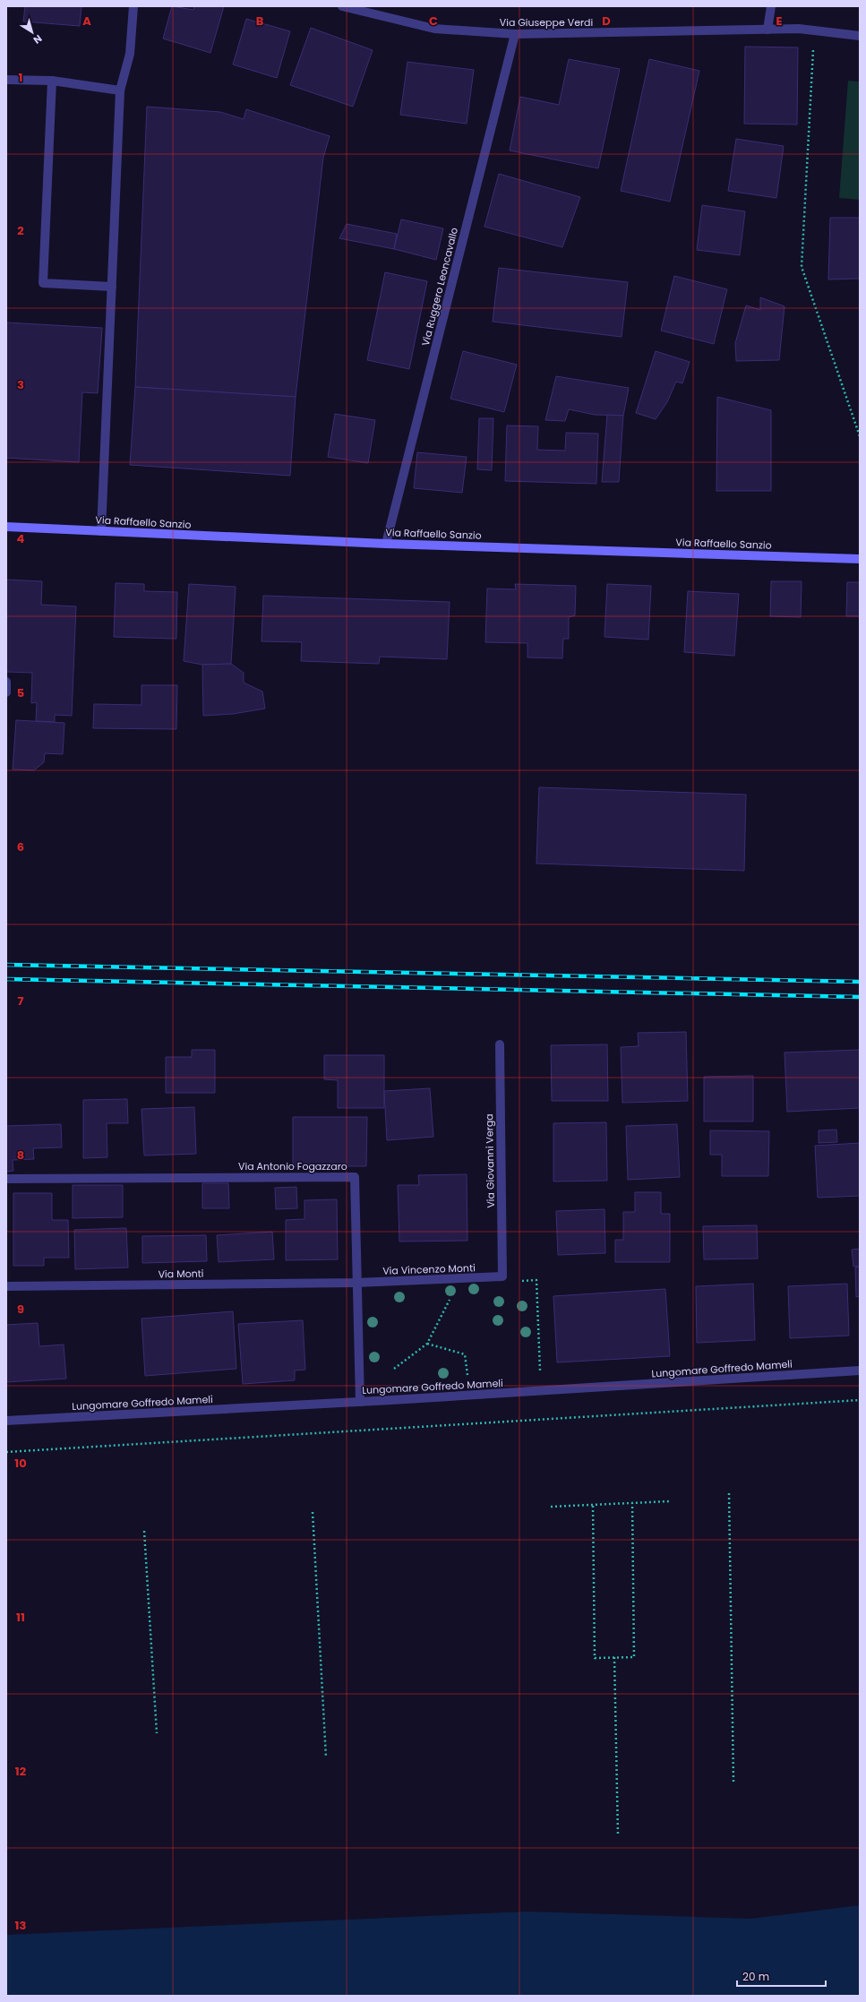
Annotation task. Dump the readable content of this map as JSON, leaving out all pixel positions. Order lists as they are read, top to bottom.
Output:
{
  "streets": {
    "main road": ["Via Raffaello Sanzio"],
    "street": [
      "Via Giuseppe Verdi",
      "Via Ruggero Leoncavallo",
      "Via Giovanni Verga",
      "Via Antonio Fogazzaro",
      "Via Vincenzo Monti",
      "Via Monti",
      "Lungomare Goffredo Mameli"
    ]
  },
  "crossings": [
    ["Via Giuseppe Verdi", "Via Ruggero Leoncavallo"],
    ["Via Ruggero Leoncavallo", "Via Raffaello Sanzio"],
    ["Via Giovanni Verga", "Via Vincenzo Monti"],
    ["Via Antonio Fogazzaro", "Via Vincenzo Monti"],
    ["Via Antonio Fogazzaro", "Via Monti"],
    ["Via Antonio Fogazzaro", "Lungomare Goffredo Mameli"],
    ["Via Vincenzo Monti", "Via Monti"]
  ],
  "scale_bar": "20 m",
  "north": "bottom right",
  "grid": {
    "columns": [
      "A",
      "B",
      "C",
      "D",
      "E"
    ],
    "rows": [
      "1",
      "2",
      "3",
      "4",
      "5",
      "6",
      "7",
      "8",
      "9",
      "10",
      "11",
      "12",
      "13"
    ]
  }
}
